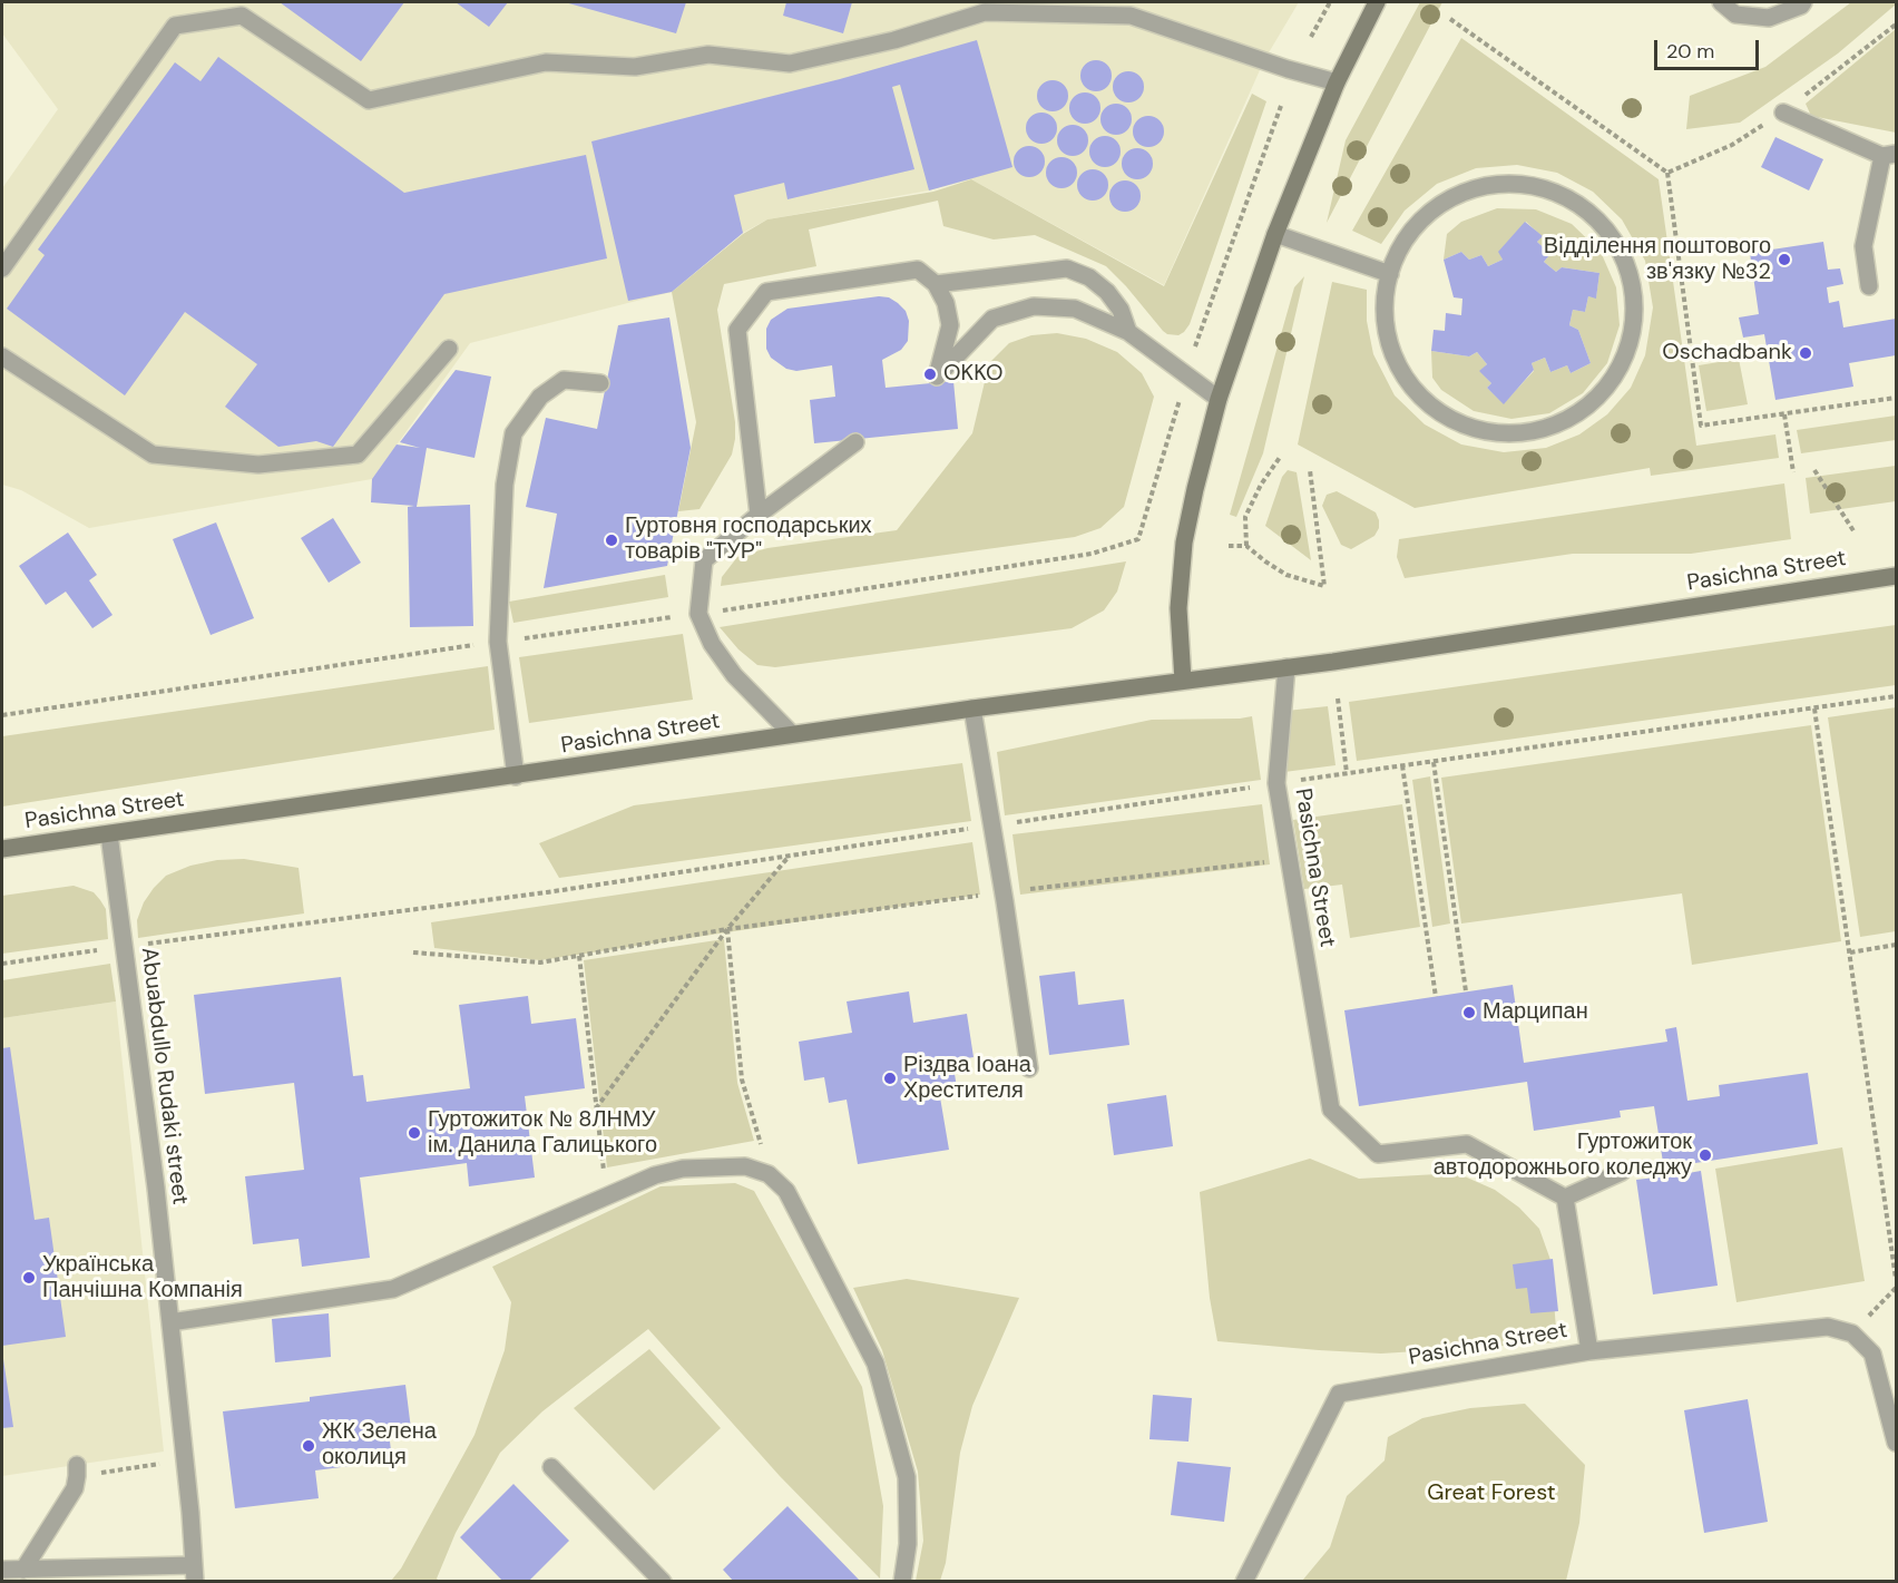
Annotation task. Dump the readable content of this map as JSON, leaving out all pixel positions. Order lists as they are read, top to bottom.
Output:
{
  "streets": {
    "main road": ["Pasichna Street"],
    "street": ["Abuabdullo Rudaki street"]
  },
  "crossings": [
    ["Pasichna Street", "Abuabdullo Rudaki street"]
  ],
  "parks": ["Great Forest"],
  "places": [
    "Відділення поштового зв'язку №32",
    "Oschadbank",
    "OKKO",
    "Гуртовня господарських товарів \"ТУР\"",
    "Марципан",
    "Різдва Іоана Хрестителя",
    "Гуртожиток № 8ЛНМУ ім. Данила Галицького",
    "Гуртожиток автодорожнього коледжу",
    "Українська Панчішна Компанія",
    "ЖК Зелена околиця"
  ],
  "scale_bar": "20 m"
}
